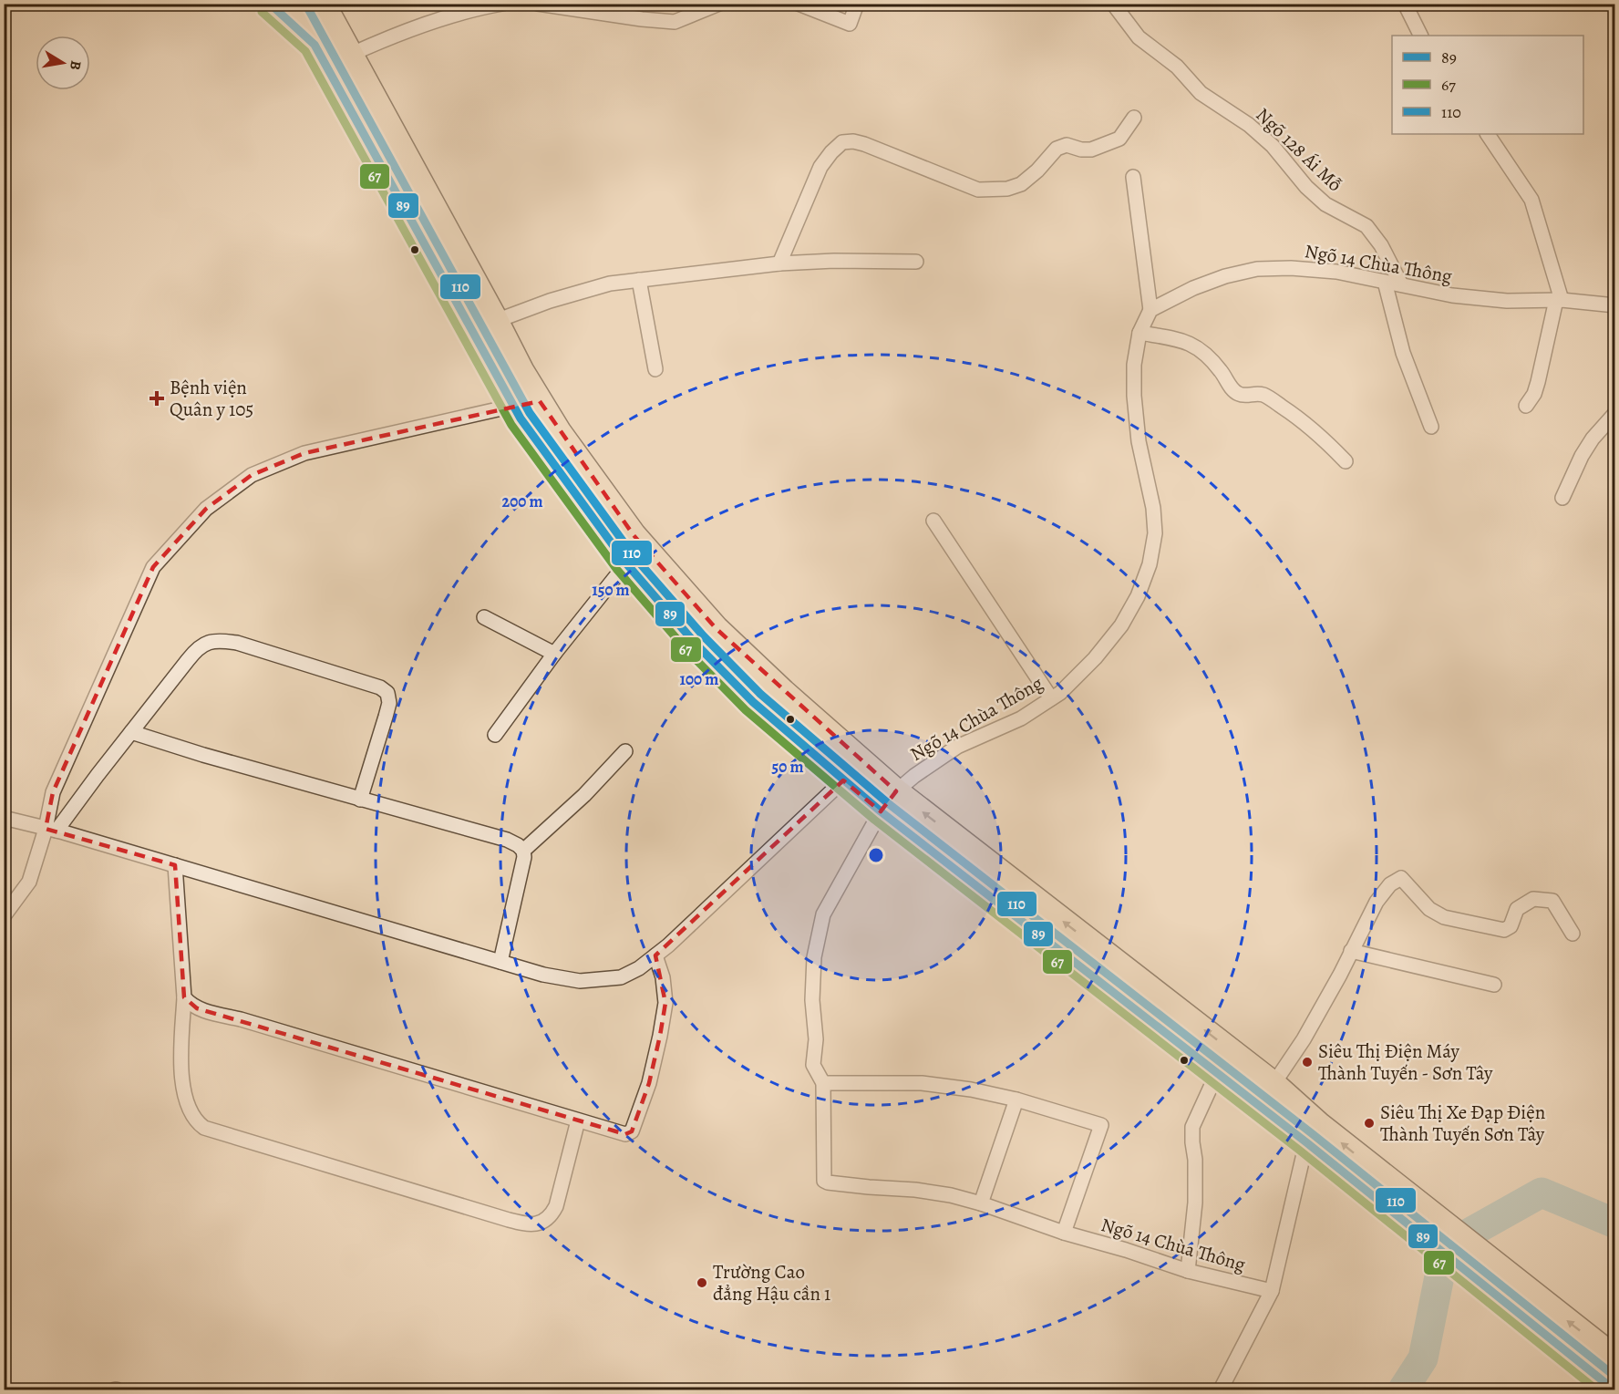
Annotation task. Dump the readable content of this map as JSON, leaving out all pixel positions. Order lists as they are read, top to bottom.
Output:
{
  "streets": {
    "street": ["Ngõ 128 Ái Mỗ", "Ngõ 14 Chùa Thông"]
  },
  "crossings": [
    ["Ngõ 128 Ái Mỗ", "Ngõ 14 Chùa Thông"]
  ],
  "places": {
    "health": ["Bệnh viện Quân y 105"],
    "other": ["Siêu Thị Điện Máy Thành Tuyến - Sơn Tây", "Siêu Thị Xe Đạp Điện Thành Tuyến Sơn Tây", "Trường Cao đẳng Hậu cần 1"]
  },
  "lines": ["transit line 89", "transit line 110", "transit line 67"],
  "legend": ["89", "67", "110"],
  "north": "right",
  "rings": [
    "200 m",
    "150 m",
    "100 m",
    "50 m"
  ]
}
